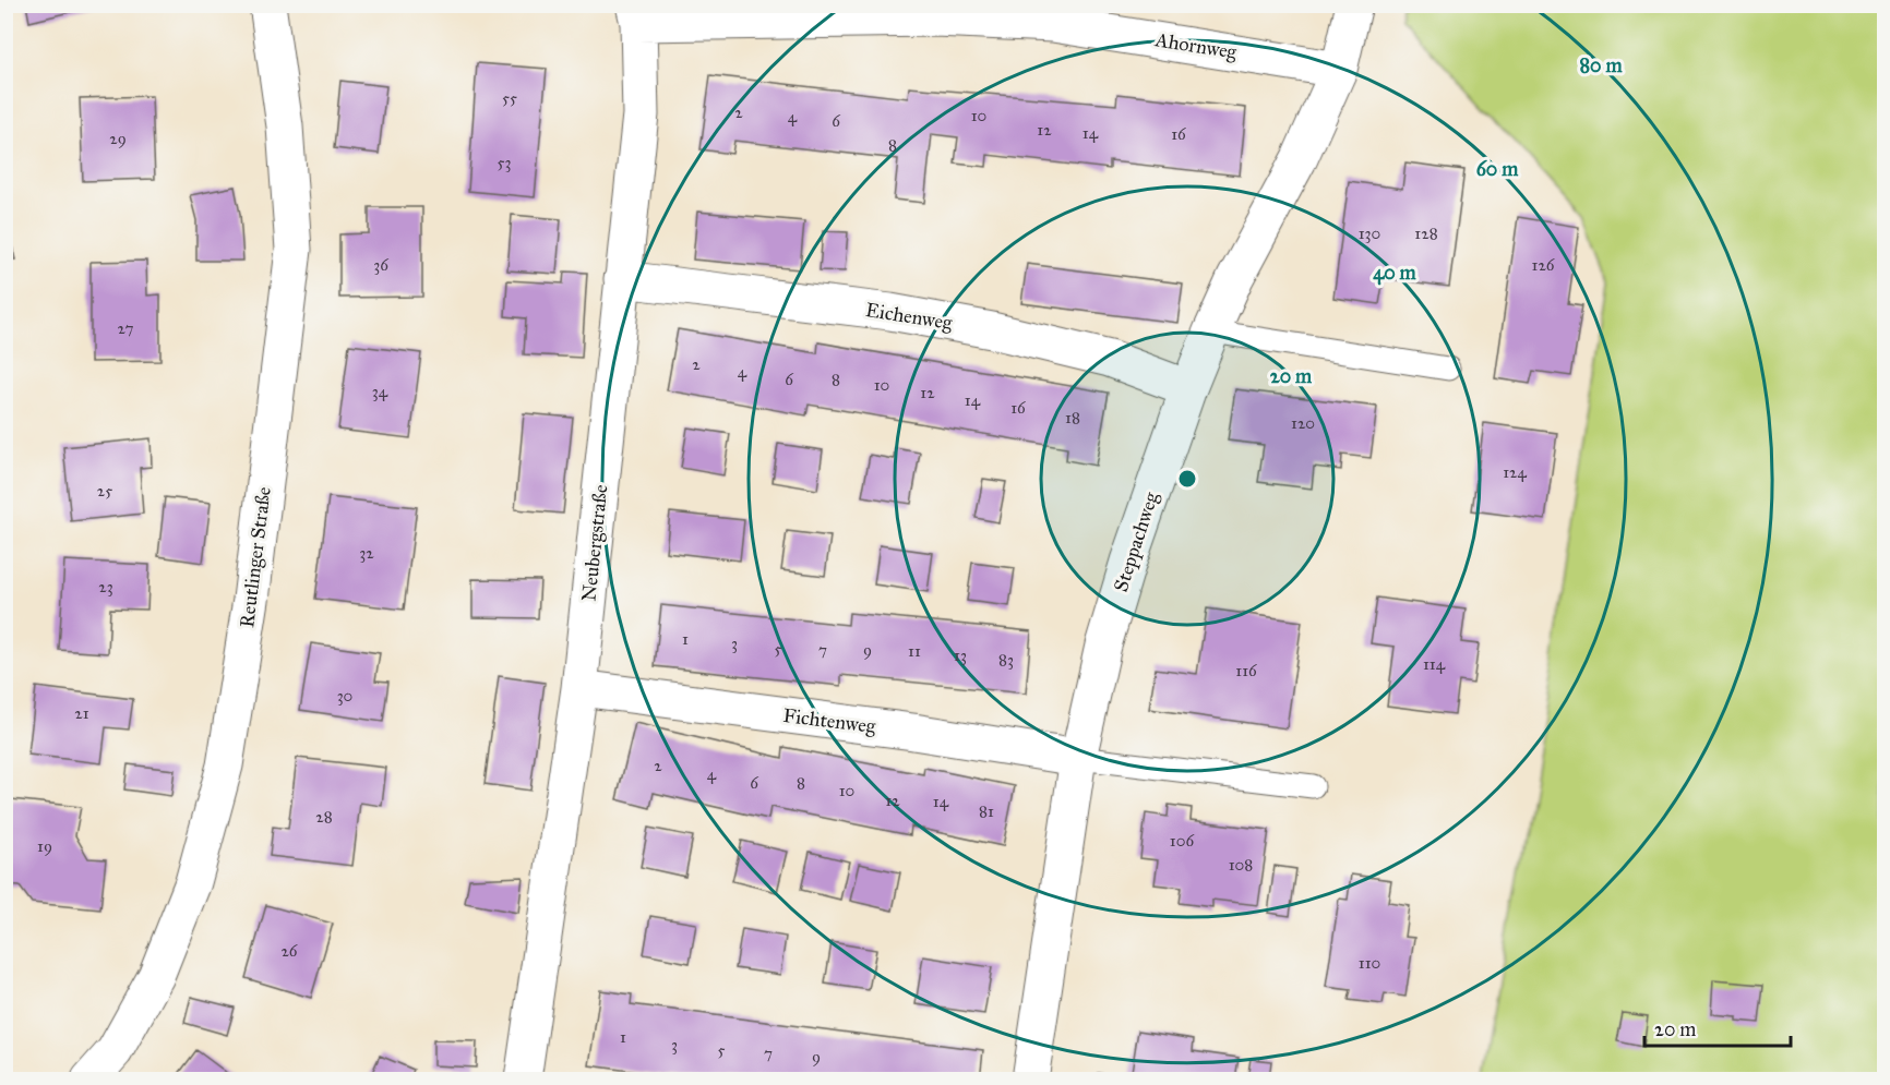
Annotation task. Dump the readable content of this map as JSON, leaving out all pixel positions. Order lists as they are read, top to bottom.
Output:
{
  "streets": {
    "street": [
      "Ahornweg",
      "Eichenweg",
      "Steppachweg",
      "Neubergstraße",
      "Reutlinger Straße",
      "Fichtenweg"
    ]
  },
  "crossings": [
    ["Ahornweg", "Steppachweg"],
    ["Ahornweg", "Neubergstraße"],
    ["Eichenweg", "Steppachweg"],
    ["Eichenweg", "Neubergstraße"],
    ["Steppachweg", "Fichtenweg"],
    ["Neubergstraße", "Fichtenweg"]
  ],
  "house_numbers": [
    "55",
    "2",
    "10",
    "4",
    "6",
    "12",
    "14",
    "16",
    "29",
    "8",
    "53",
    "130",
    "128",
    "36",
    "126",
    "27",
    "2",
    "4",
    "6",
    "8",
    "10",
    "34",
    "12",
    "14",
    "16",
    "18",
    "120",
    "124",
    "25",
    "32",
    "23",
    "1",
    "3",
    "5",
    "7",
    "9",
    "11",
    "13",
    "83",
    "114",
    "116",
    "30",
    "21",
    "2",
    "4",
    "6",
    "8",
    "10",
    "12",
    "14",
    "81",
    "28",
    "106",
    "19",
    "108",
    "26",
    "110",
    "1",
    "3",
    "5",
    "7",
    "9"
  ],
  "scale_bar": "20 m",
  "rings": [
    "80 m",
    "60 m",
    "40 m",
    "20 m"
  ]
}
